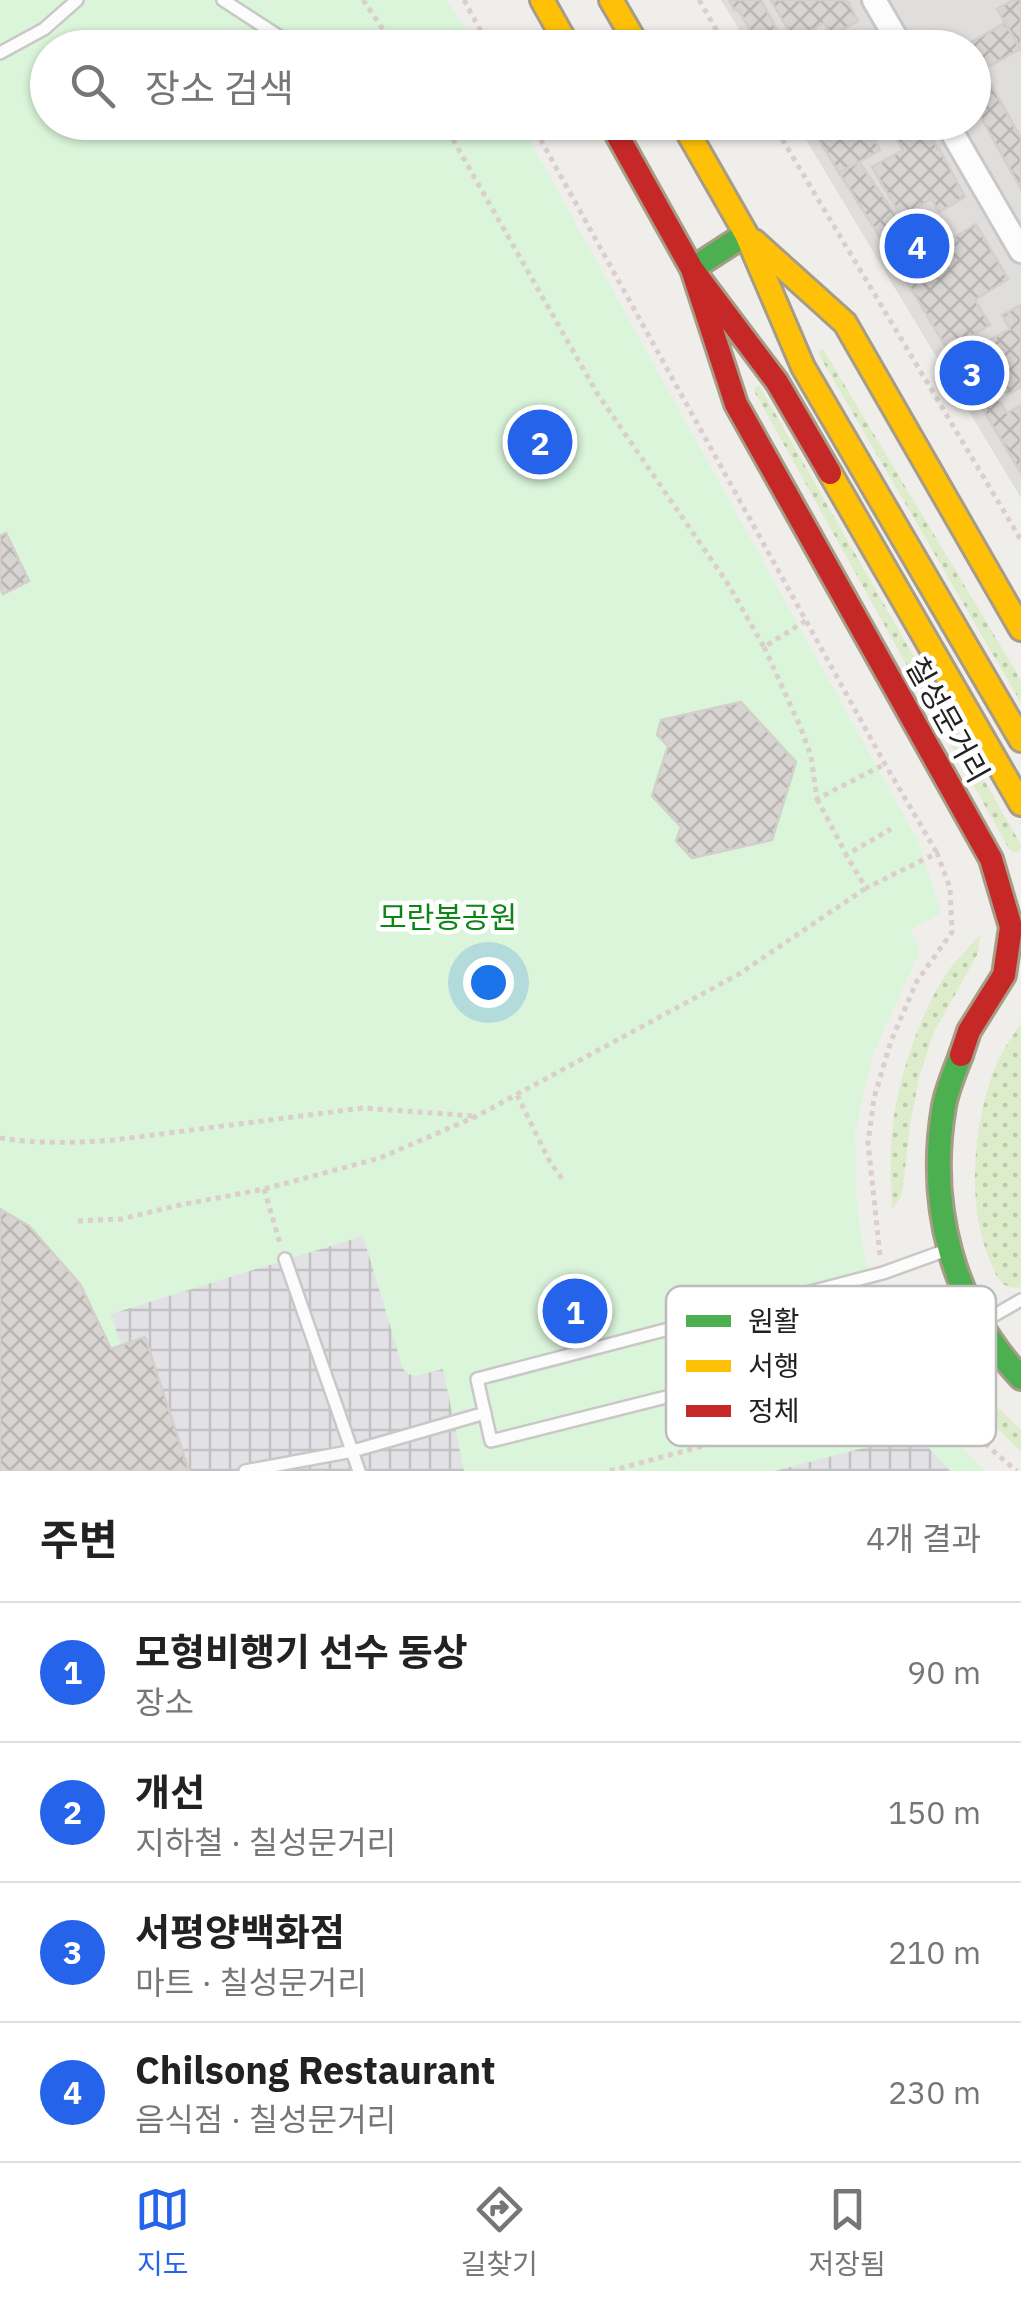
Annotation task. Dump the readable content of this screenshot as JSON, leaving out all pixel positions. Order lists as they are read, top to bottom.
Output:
{
  "streets": {
    "main road": ["칠성문거리"]
  },
  "parks": ["모란봉공원"],
  "legend": ["원활", "서행", "정체"],
  "page": {
    "search": "장소 검색",
    "pins": [
      "4",
      "3",
      "2",
      "1"
    ],
    "heading": ["주변", "4개 결과"],
    "list": [
      {
        "mark": "1",
        "name": "모형비행기 선수 동상",
        "note": "장소",
        "value": "90 m"
      },
      {
        "mark": "2",
        "name": "개선",
        "note": "지하철 · 칠성문거리",
        "value": "150 m"
      },
      {
        "mark": "3",
        "name": "서평양백화점",
        "note": "마트 · 칠성문거리",
        "value": "210 m"
      },
      {
        "mark": "4",
        "name": "Chilsong Restaurant",
        "note": "음식점 · 칠성문거리",
        "value": "230 m"
      }
    ],
    "nav": ["지도", "길찾기", "저장됨"]
  }
}
